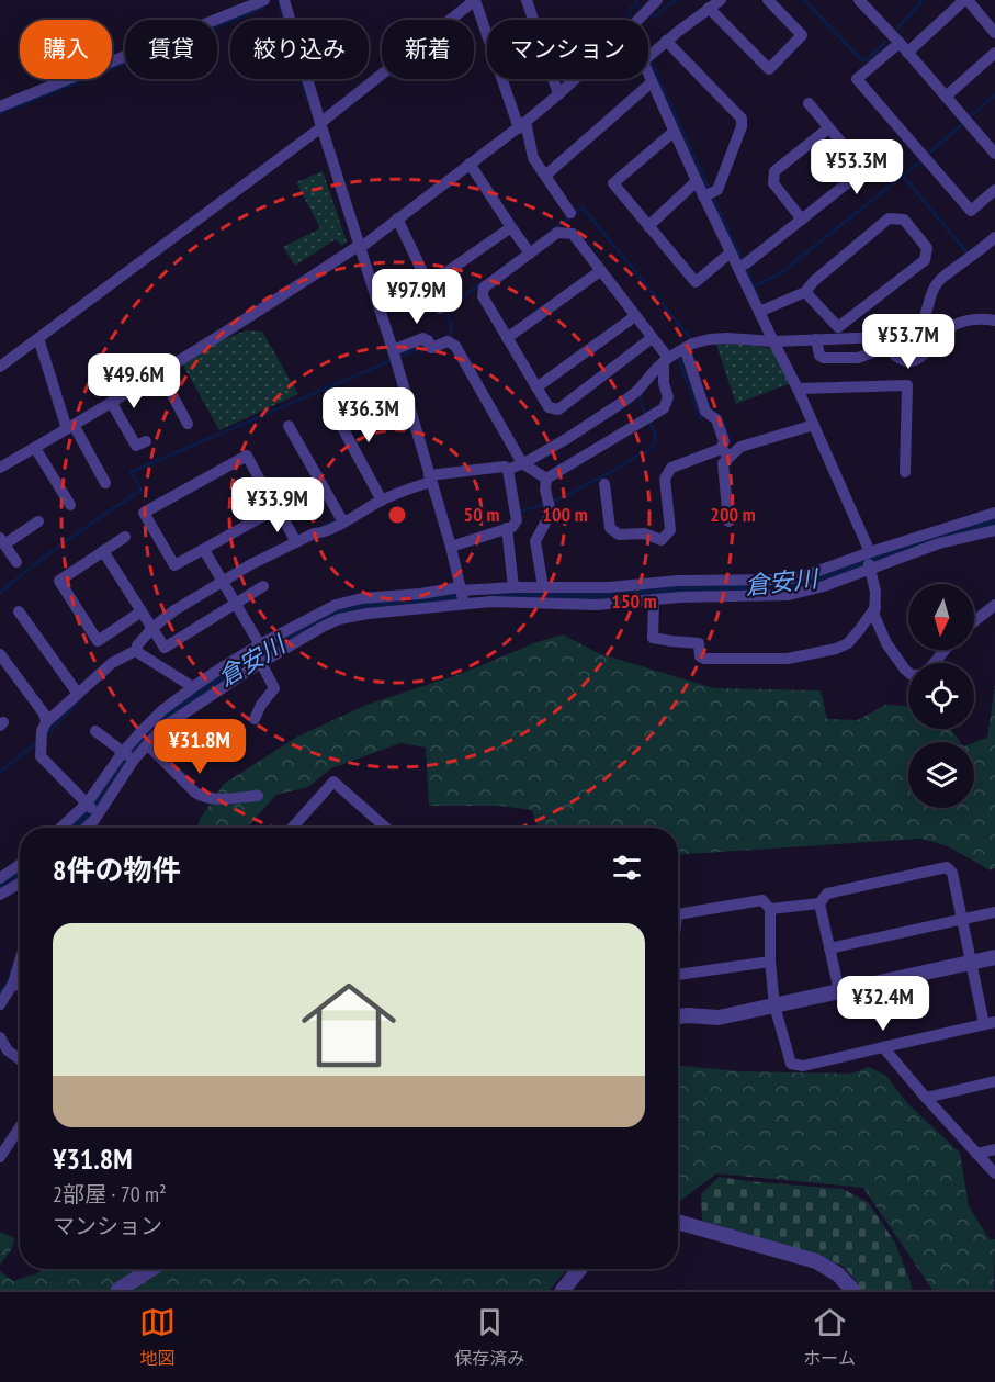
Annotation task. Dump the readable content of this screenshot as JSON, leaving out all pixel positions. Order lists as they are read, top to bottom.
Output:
{
  "water": ["倉安川"],
  "north": "bottom",
  "page": {
    "chip": [
      "購入",
      "賃貸",
      "絞り込み",
      "新着",
      "マンション"
    ],
    "price": [
      "¥53.3M",
      "¥97.9M",
      "¥53.7M",
      "¥49.6M",
      "¥36.3M",
      "¥33.9M",
      "¥31.8M",
      "¥32.4M"
    ],
    "heading": "8件の物件",
    "list": [
      {
        "name": "¥31.8M",
        "note": "2部屋 · 70 m² · マンション"
      }
    ],
    "tabs": ["地図", "保存済み", "ホーム"]
  },
  "rings": [
    "50 m",
    "100 m",
    "200 m",
    "150 m"
  ]
}
